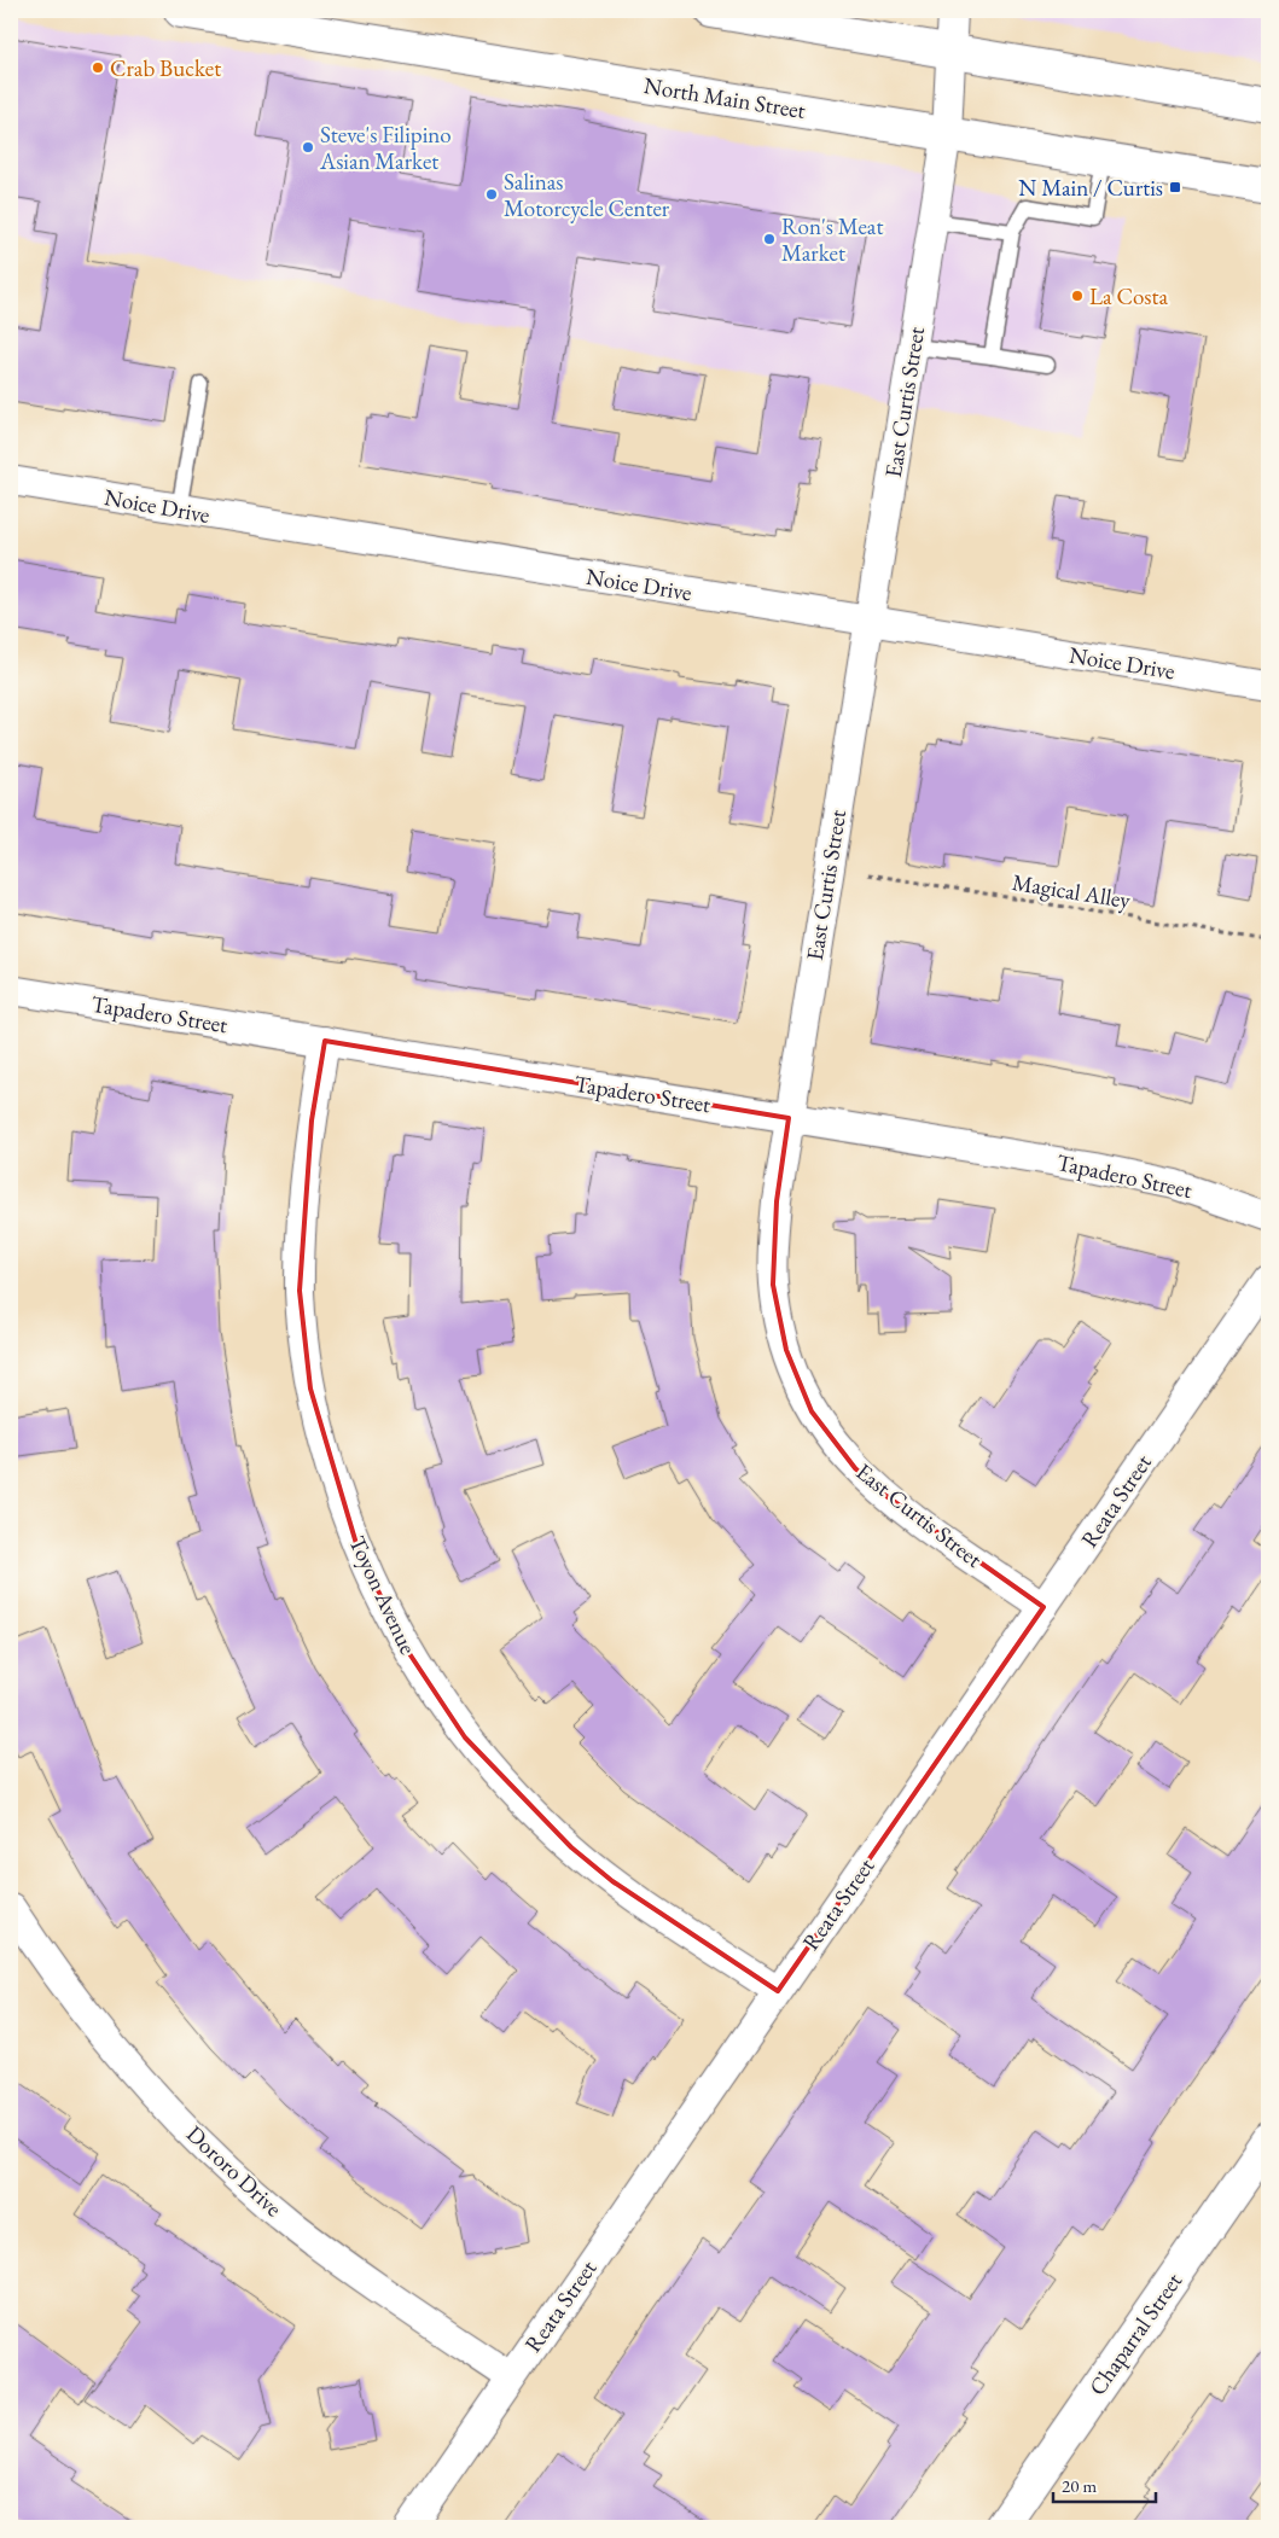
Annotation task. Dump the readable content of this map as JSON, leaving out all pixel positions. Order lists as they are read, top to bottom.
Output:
{
  "streets": {
    "main road": ["North Main Street", "Chaparral Street"],
    "street": [
      "East Curtis Street",
      "Noice Drive",
      "Tapadero Street",
      "Reata Street",
      "Toyon Avenue",
      "Dororo Drive"
    ],
    "path": ["Magical Alley"]
  },
  "crossings": [
    ["North Main Street", "East Curtis Street"],
    ["East Curtis Street", "Noice Drive"],
    ["East Curtis Street", "Tapadero Street"],
    ["East Curtis Street", "Reata Street"],
    ["Tapadero Street", "Toyon Avenue"],
    ["Reata Street", "Toyon Avenue"],
    ["Reata Street", "Dororo Drive"]
  ],
  "places": {
    "other": [
      "Crab Bucket",
      "Steve's Filipino Asian Market",
      "Salinas Motorcycle Center",
      "Ron's Meat Market",
      "La Costa"
    ],
    "transit": ["N Main / Curtis"]
  },
  "scale_bar": "20 m"
}
